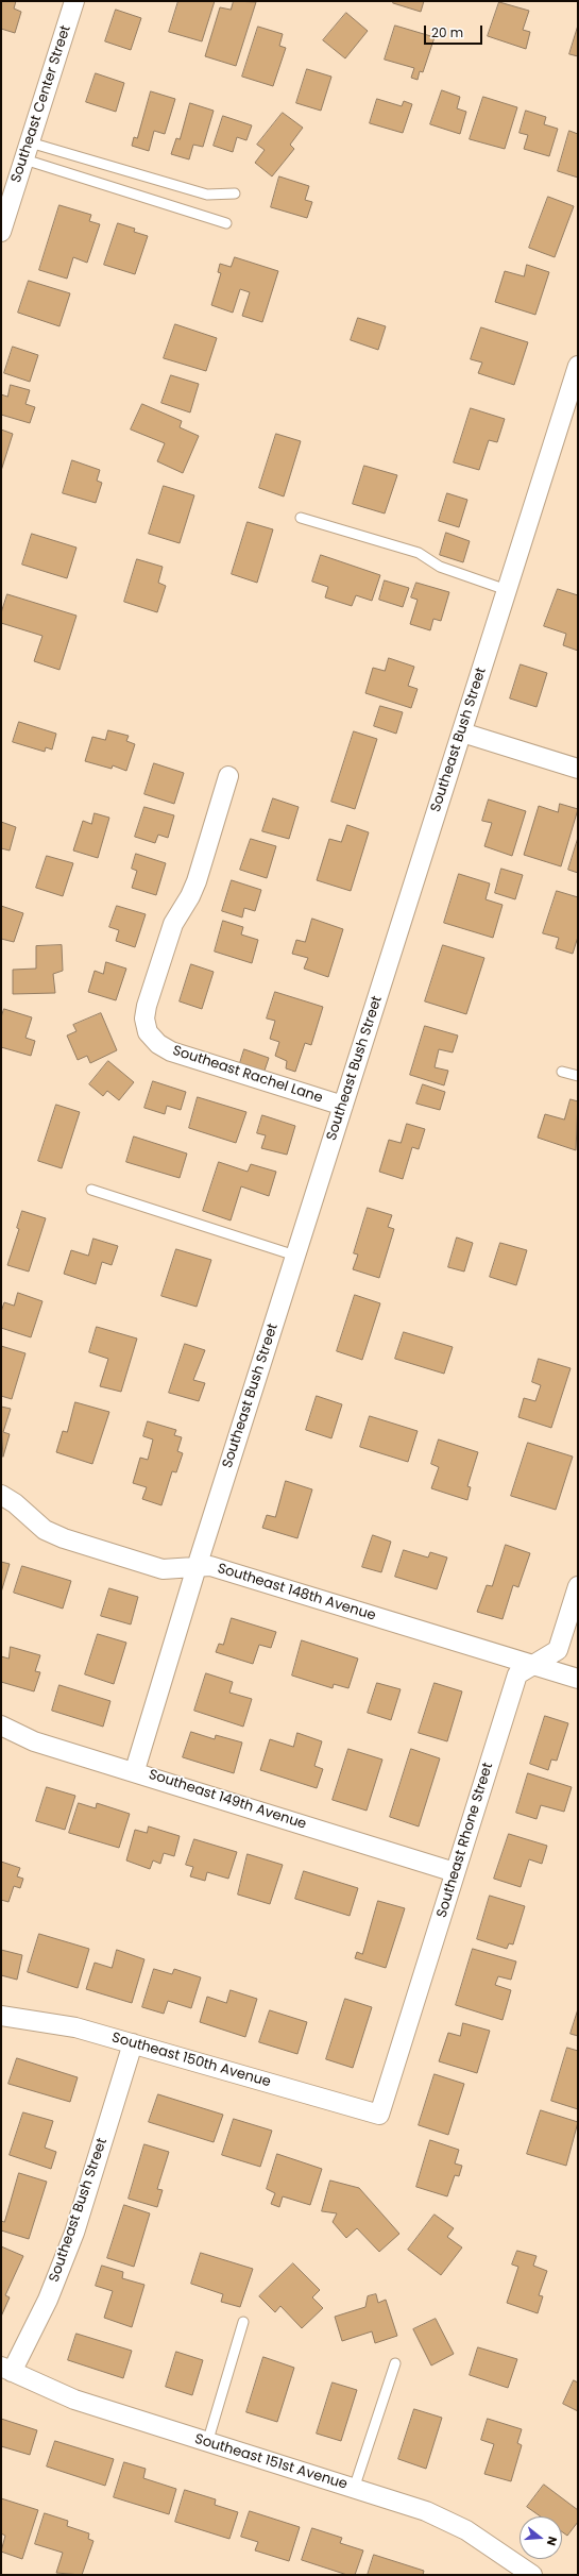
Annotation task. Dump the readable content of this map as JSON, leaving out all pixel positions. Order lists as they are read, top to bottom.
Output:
{
  "streets": {
    "street": [
      "Southeast Center Street",
      "Southeast Bush Street",
      "Southeast Rachel Lane",
      "Southeast 148th Avenue",
      "Southeast 149th Avenue",
      "Southeast Rhone Street",
      "Southeast 150th Avenue",
      "Southeast 151st Avenue"
    ]
  },
  "crossings": [
    ["Southeast Bush Street", "Southeast Rachel Lane"],
    ["Southeast Bush Street", "Southeast 148th Avenue"],
    ["Southeast Bush Street", "Southeast 149th Avenue"],
    ["Southeast Bush Street", "Southeast 150th Avenue"],
    ["Southeast Bush Street", "Southeast 151st Avenue"],
    ["Southeast 148th Avenue", "Southeast Rhone Street"],
    ["Southeast 149th Avenue", "Southeast Rhone Street"],
    ["Southeast Rhone Street", "Southeast 150th Avenue"]
  ],
  "scale_bar": "20 m",
  "north": "right"
}
